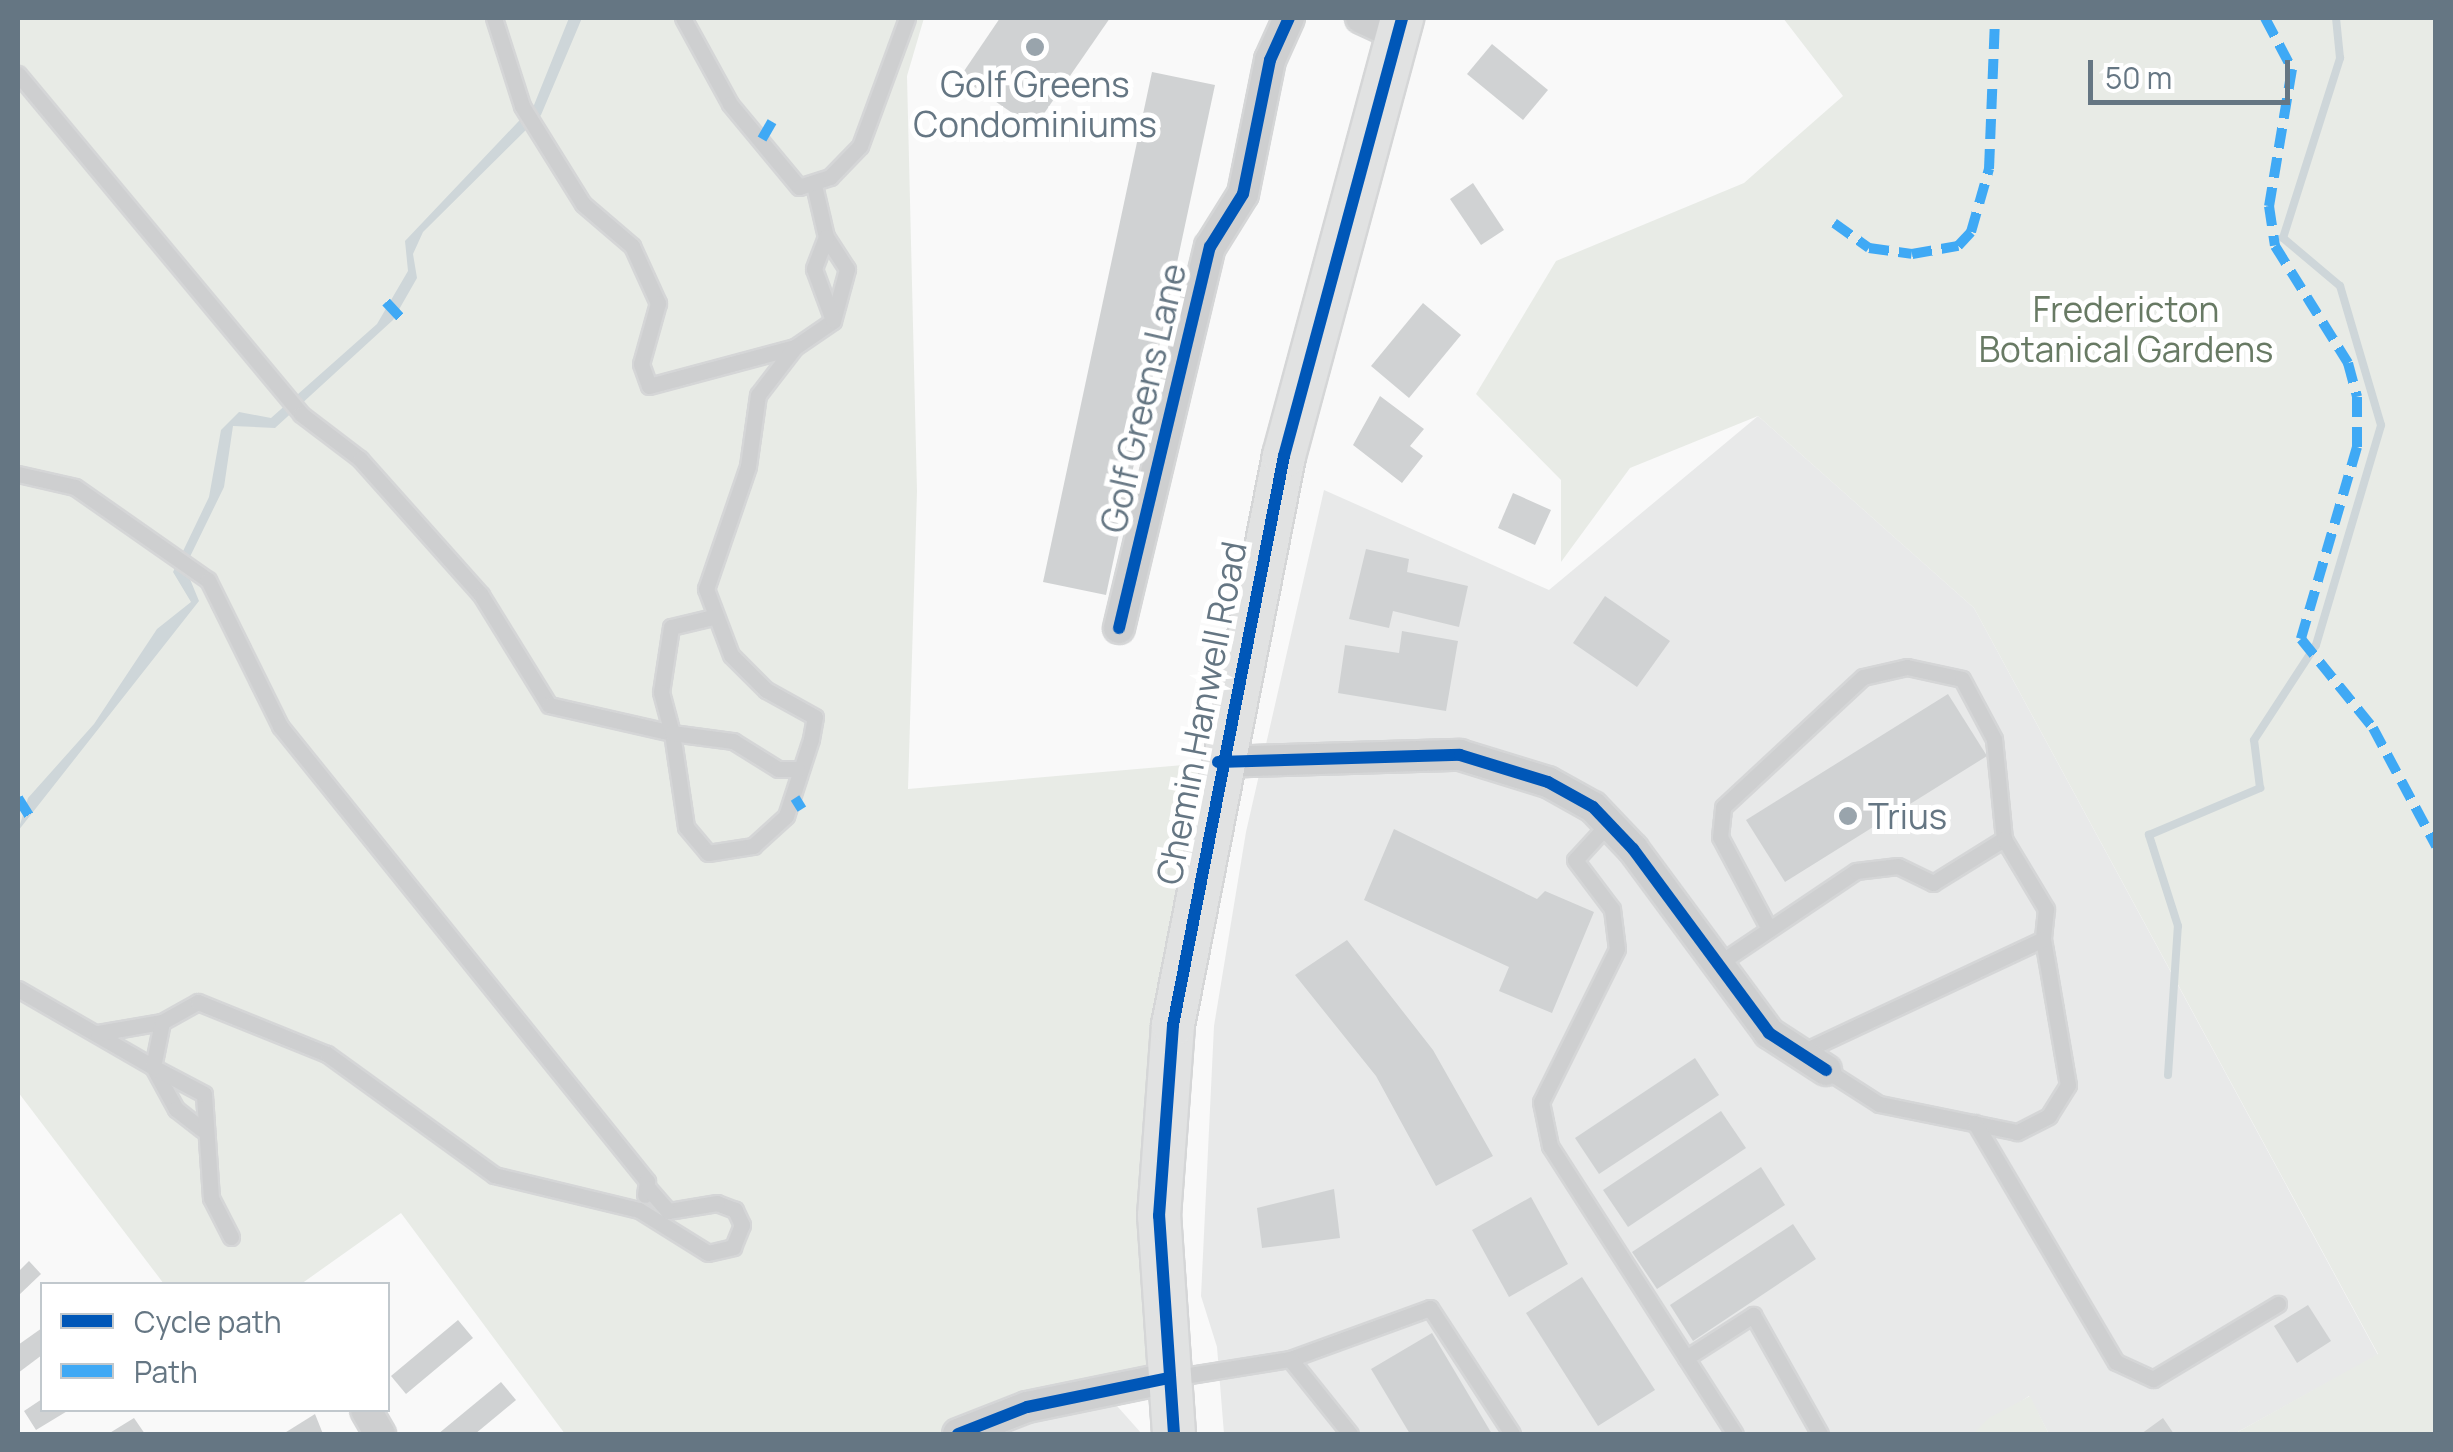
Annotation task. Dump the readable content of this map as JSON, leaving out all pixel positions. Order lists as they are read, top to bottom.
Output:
{
  "streets": {
    "main road": ["Chemin Hanwell Road"],
    "street": ["Golf Greens Lane"]
  },
  "parks": ["Fredericton Botanical Gardens"],
  "places": ["Golf Greens Condominiums", "Trius"],
  "legend": ["Cycle path", "Path"],
  "scale_bar": "50 m"
}
